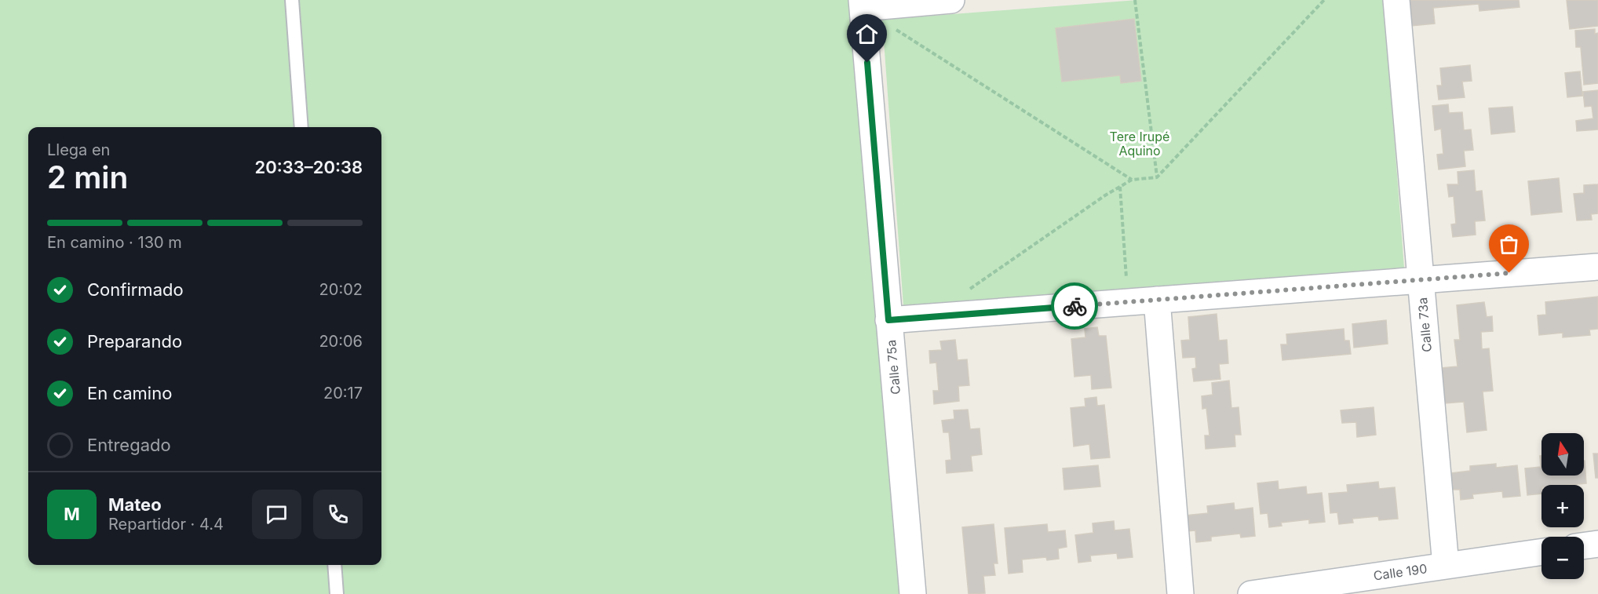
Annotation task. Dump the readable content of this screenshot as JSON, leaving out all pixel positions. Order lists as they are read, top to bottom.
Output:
{
  "streets": {
    "street": ["Calle 73a", "Calle 75a", "Calle 190"]
  },
  "crossings": [
    ["Calle 73a", "Calle 190"]
  ],
  "parks": ["Tere Irupé Aquino"],
  "north": "top",
  "page": {
    "heading": ["2 min", "Llega en", "20:33–20:38"],
    "panel": ["Mateo", "Repartidor · 4.4"],
    "bar": "En camino · 130 m",
    "list": [
      ["Confirmado", "20:02"],
      ["Preparando", "20:06"],
      ["En camino", "20:17"],
      "Entregado"
    ],
    "map_buttons": ["+", "−"],
    "round": "M"
  }
}
